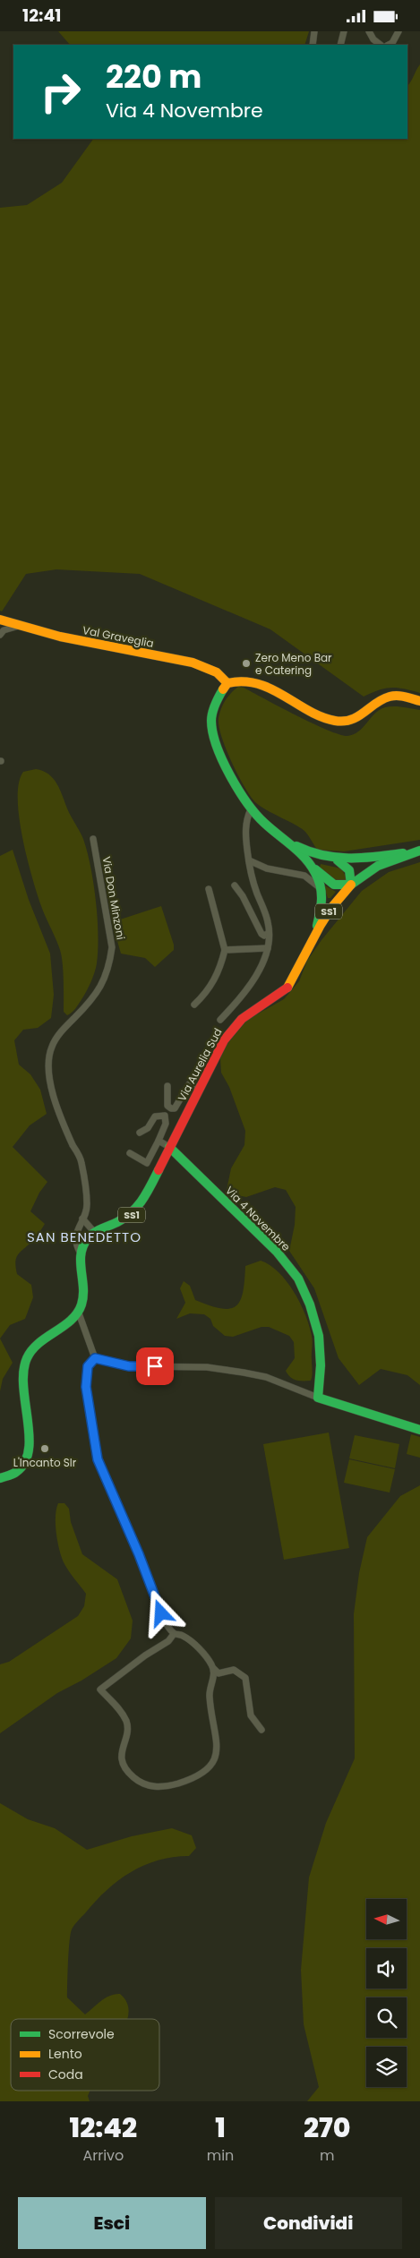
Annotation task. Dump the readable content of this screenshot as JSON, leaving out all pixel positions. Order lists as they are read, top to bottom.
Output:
{
  "streets": {
    "main road": [
      "Val Graveglia",
      "SS1",
      "Via Aurelia Sud",
      "Via 4 Novembre"
    ],
    "street": ["Via Don Minzoni"]
  },
  "crossings": [
    ["Val Graveglia", "Via Aurelia Sud"],
    ["Via Don Minzoni", "Via Aurelia Sud"],
    ["SS1", "Via Aurelia Sud"],
    ["Via Aurelia Sud", "Via 4 Novembre"]
  ],
  "districts": ["SAN BENEDETTO"],
  "places": ["Zero Meno Bar e Catering", "L'Incanto Slr"],
  "legend": ["Scorrevole", "Lento", "Coda"],
  "north": "left",
  "page": {
    "status": "12:41",
    "turn": ["220 m", "Via 4 Novembre"],
    "eta": [
      "12:42",
      "Arrivo",
      "1",
      "min",
      "270",
      "m"
    ],
    "buttons": ["Esci", "Condividi"]
  }
}
